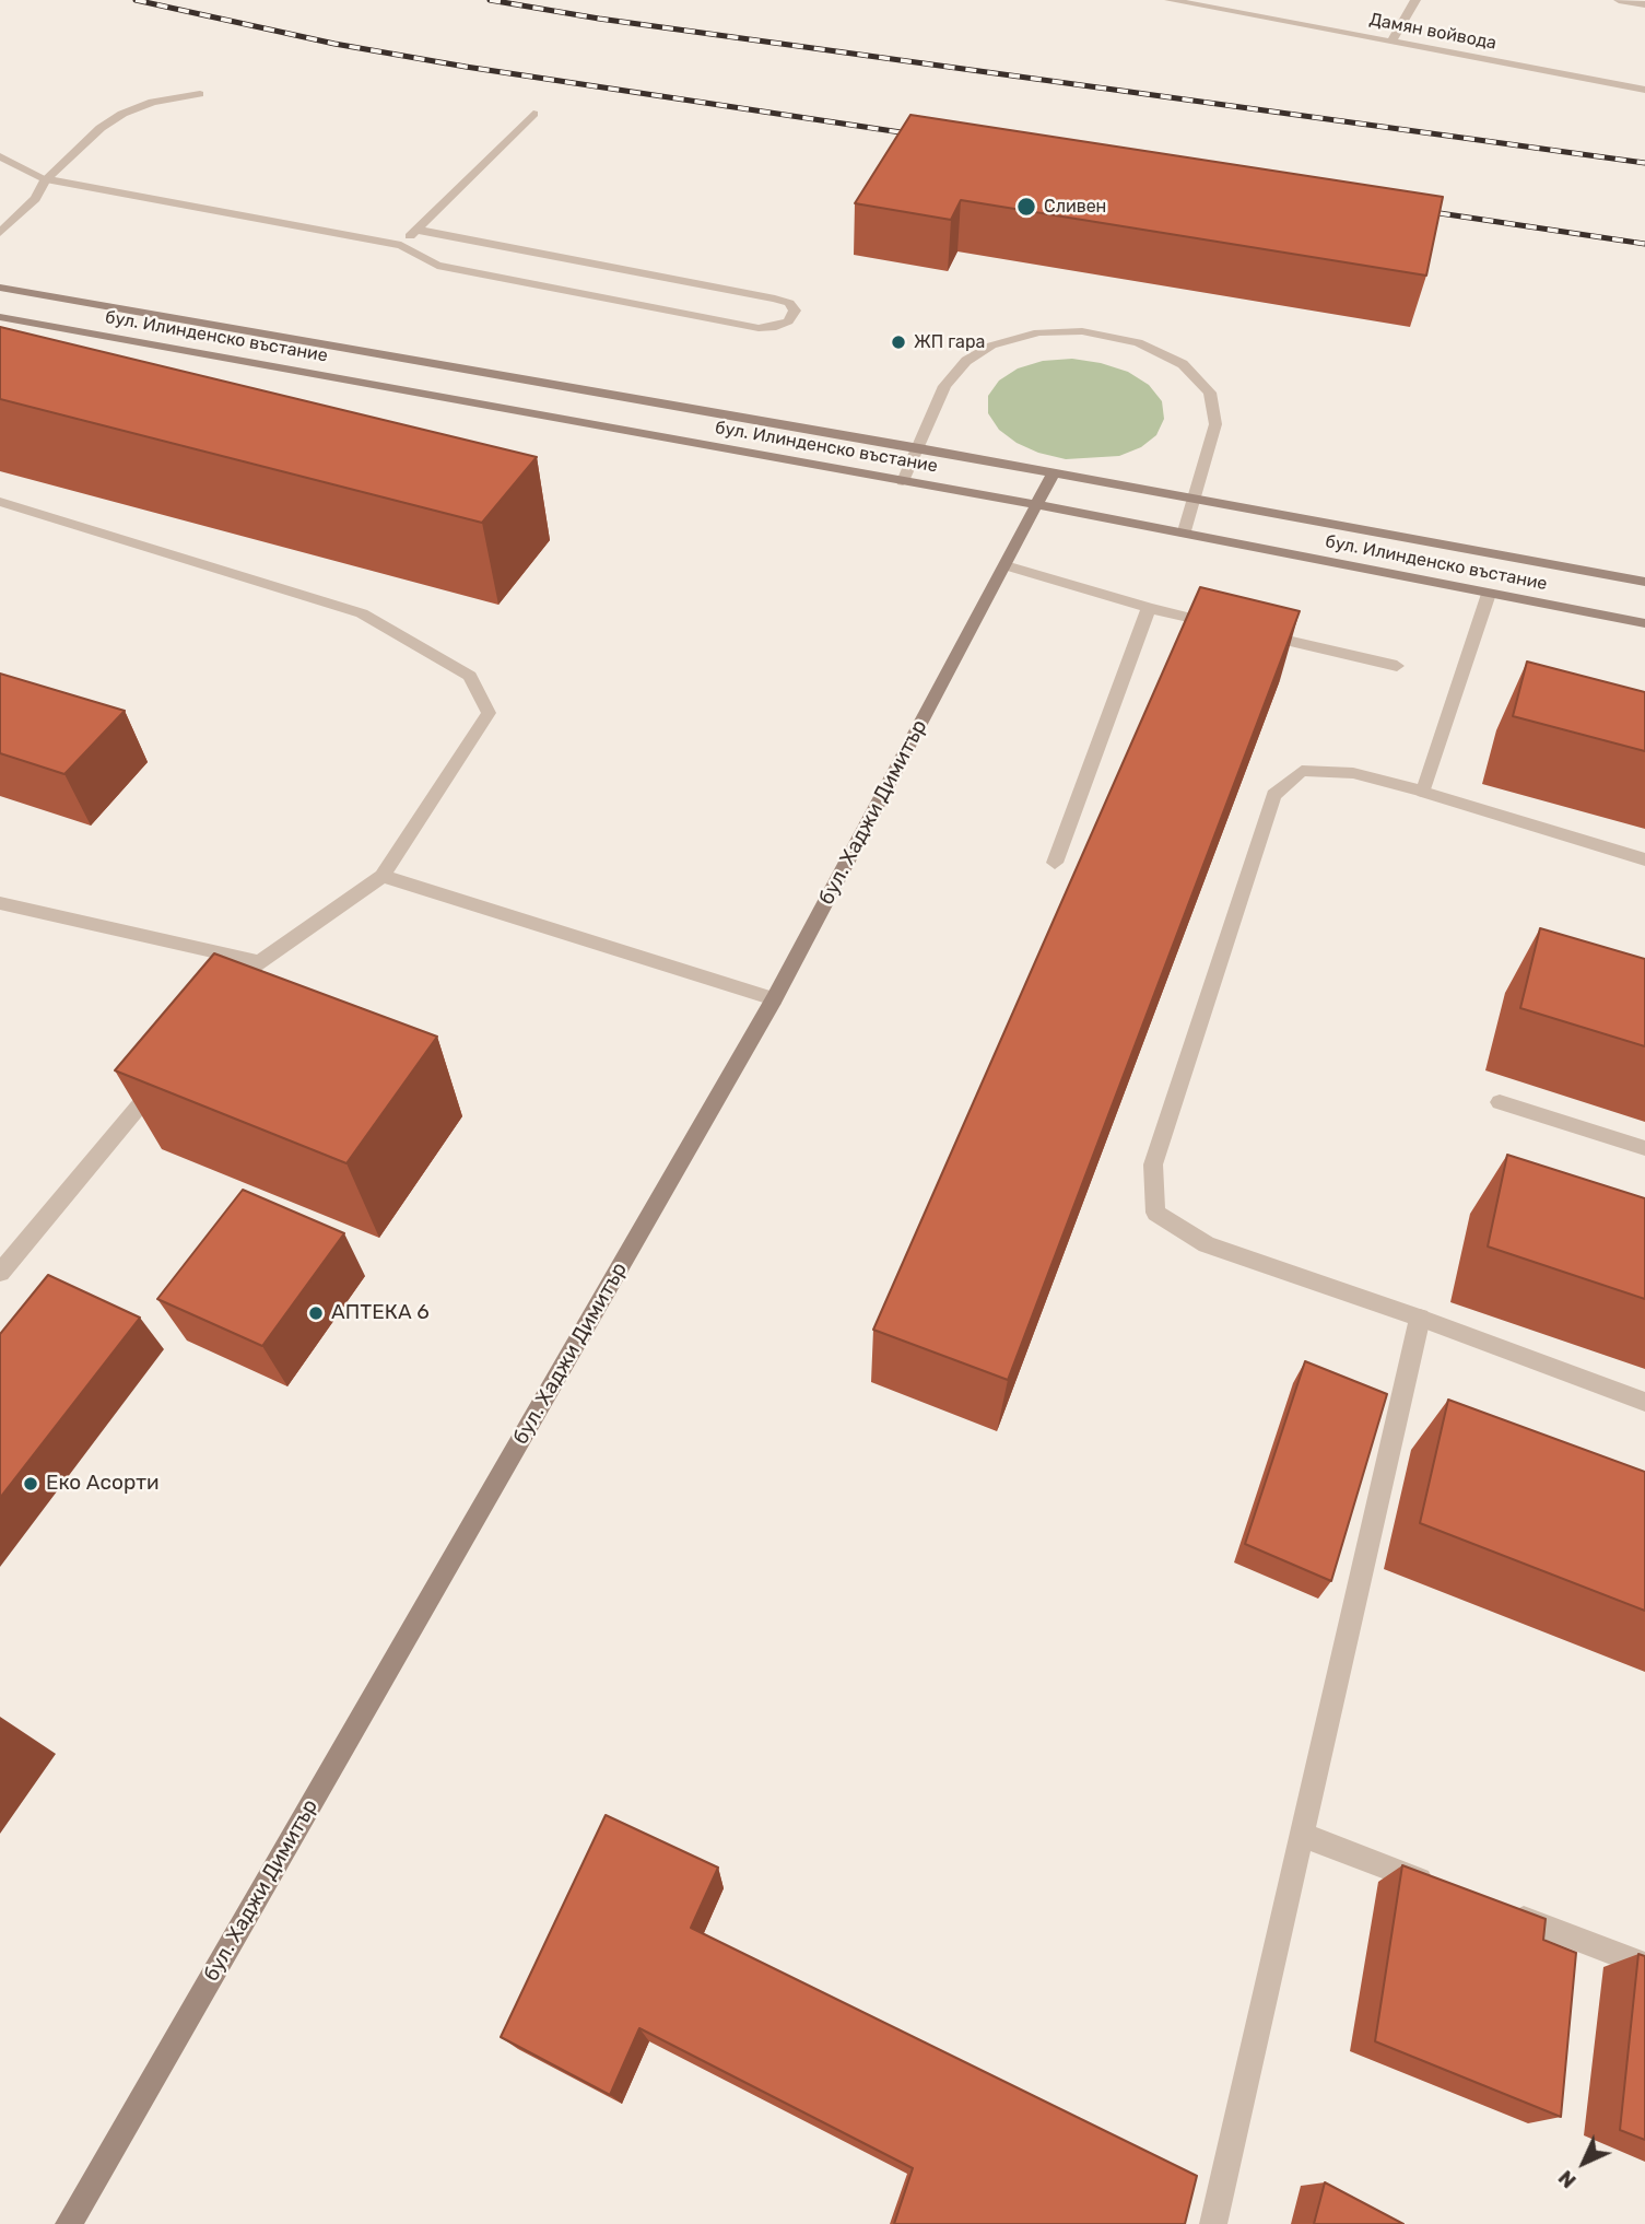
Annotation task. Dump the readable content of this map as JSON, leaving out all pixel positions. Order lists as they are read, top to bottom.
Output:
{
  "streets": {
    "main road": ["бул. Илинденско въстание", "бул. Хаджи Димитър"],
    "street": ["Дамян войвода"]
  },
  "crossings": [
    ["бул. Илинденско въстание", "бул. Хаджи Димитър"]
  ],
  "places": [
    "Сливен",
    "ЖП гара",
    "АПТЕКА 6",
    "Еко Асорти"
  ],
  "north": "bottom left"
}
